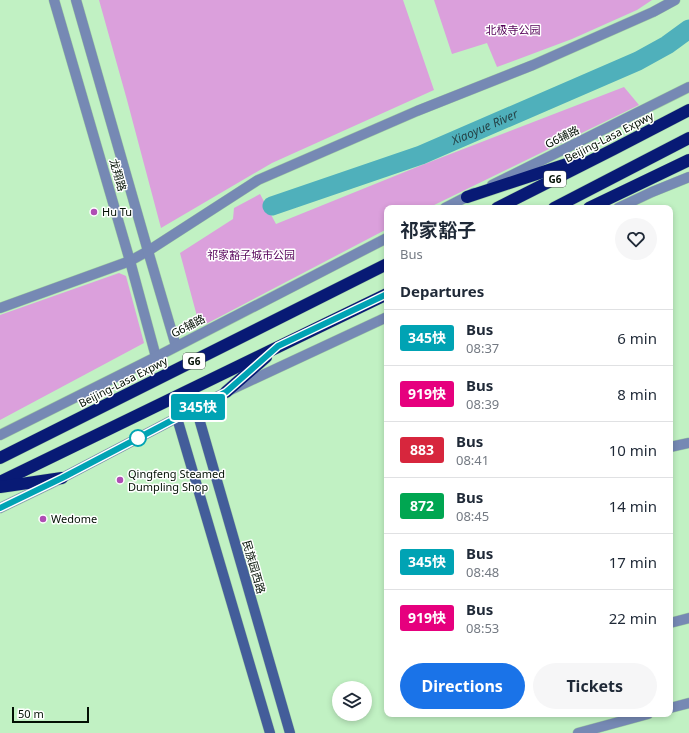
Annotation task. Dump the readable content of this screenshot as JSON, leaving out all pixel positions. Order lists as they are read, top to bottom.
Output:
{
  "streets": {
    "highway": ["Beijing-Lasa Expwy", "G6"],
    "main road": ["民族园西路"],
    "street": ["G6辅路", "龙翔路"]
  },
  "crossings": [
    ["G6辅路", "龙翔路"]
  ],
  "water": ["Xiaoyue River"],
  "parks": ["北极寺公园", "祁家豁子城市公园"],
  "places": ["Hu Tu", "Qingfeng Steamed Dumpling Shop", "Wedome"],
  "lines": ["bus line 345快"],
  "scale_bar": "50 m",
  "page": {
    "on_map": "345快",
    "heading": [
      ["祁家豁子", "Bus"],
      "Departures"
    ],
    "list": [
      {
        "mark": "345快",
        "name": "Bus",
        "note": "08:37",
        "value": "6 min"
      },
      {
        "mark": "919快",
        "name": "Bus",
        "note": "08:39",
        "value": "8 min"
      },
      {
        "mark": "883",
        "name": "Bus",
        "note": "08:41",
        "value": "10 min"
      },
      {
        "mark": "872",
        "name": "Bus",
        "note": "08:45",
        "value": "14 min"
      },
      {
        "mark": "345快",
        "name": "Bus",
        "note": "08:48",
        "value": "17 min"
      },
      {
        "mark": "919快",
        "name": "Bus",
        "note": "08:53",
        "value": "22 min"
      }
    ],
    "buttons": ["Directions", "Tickets"],
    "scale": "50 m"
  }
}
